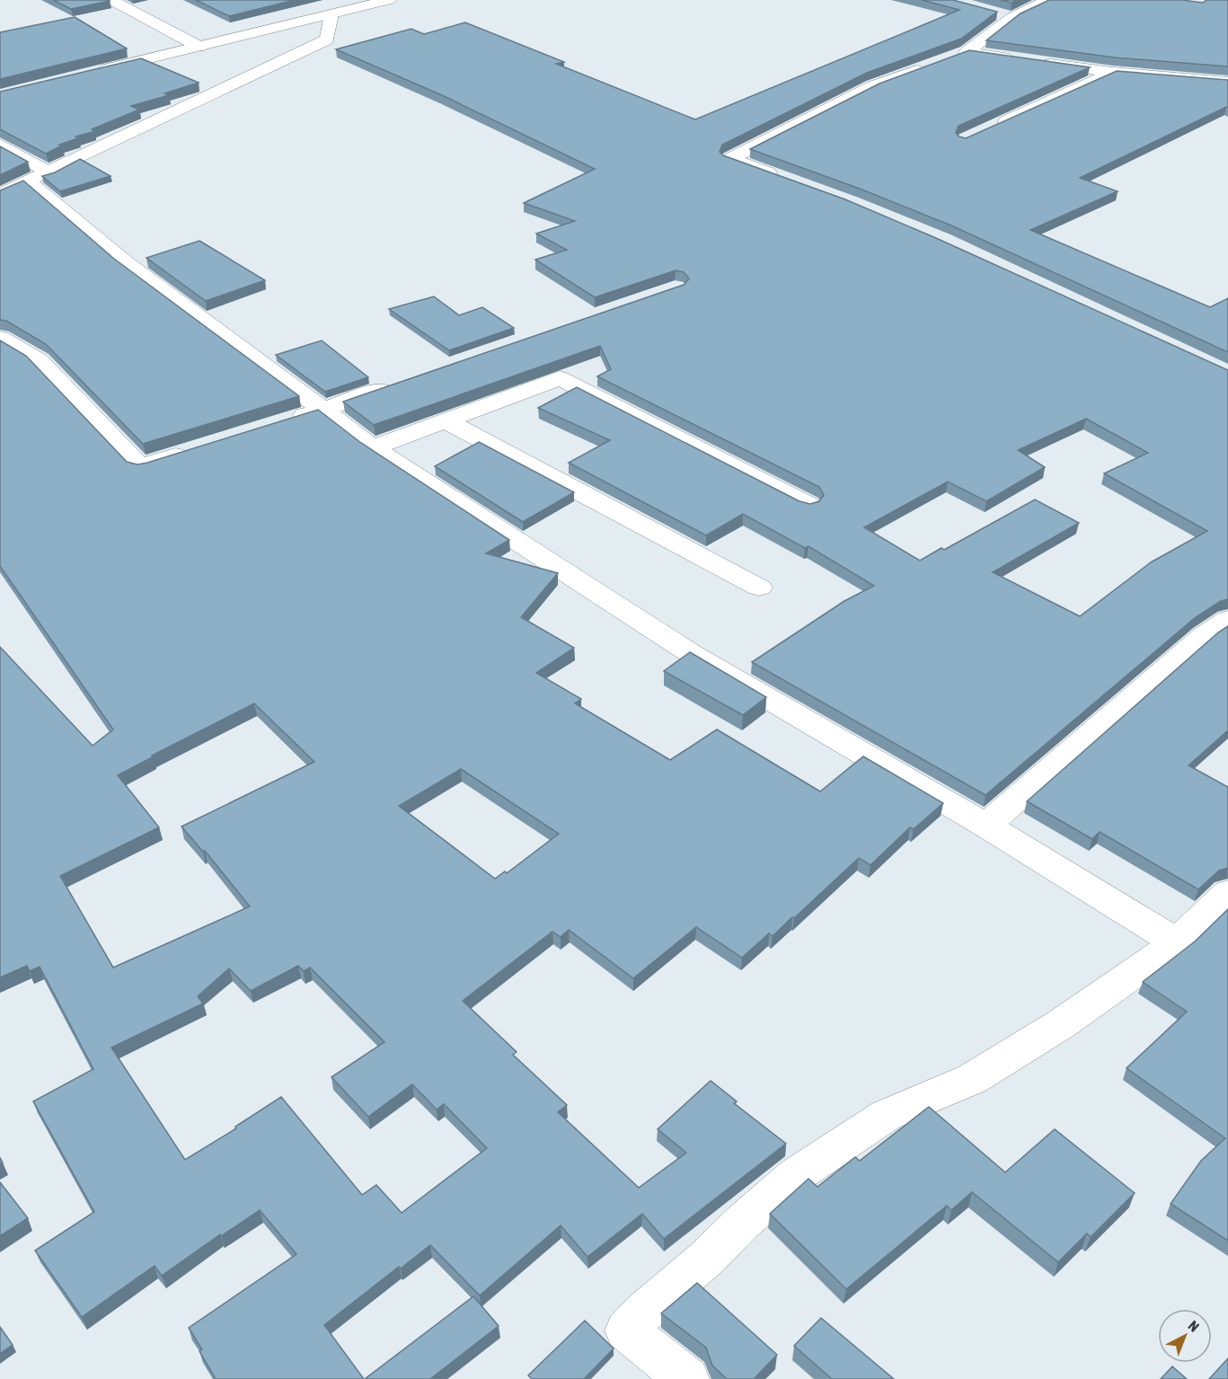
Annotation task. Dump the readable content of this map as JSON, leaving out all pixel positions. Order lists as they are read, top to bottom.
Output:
{
  "north": "top right"
}
